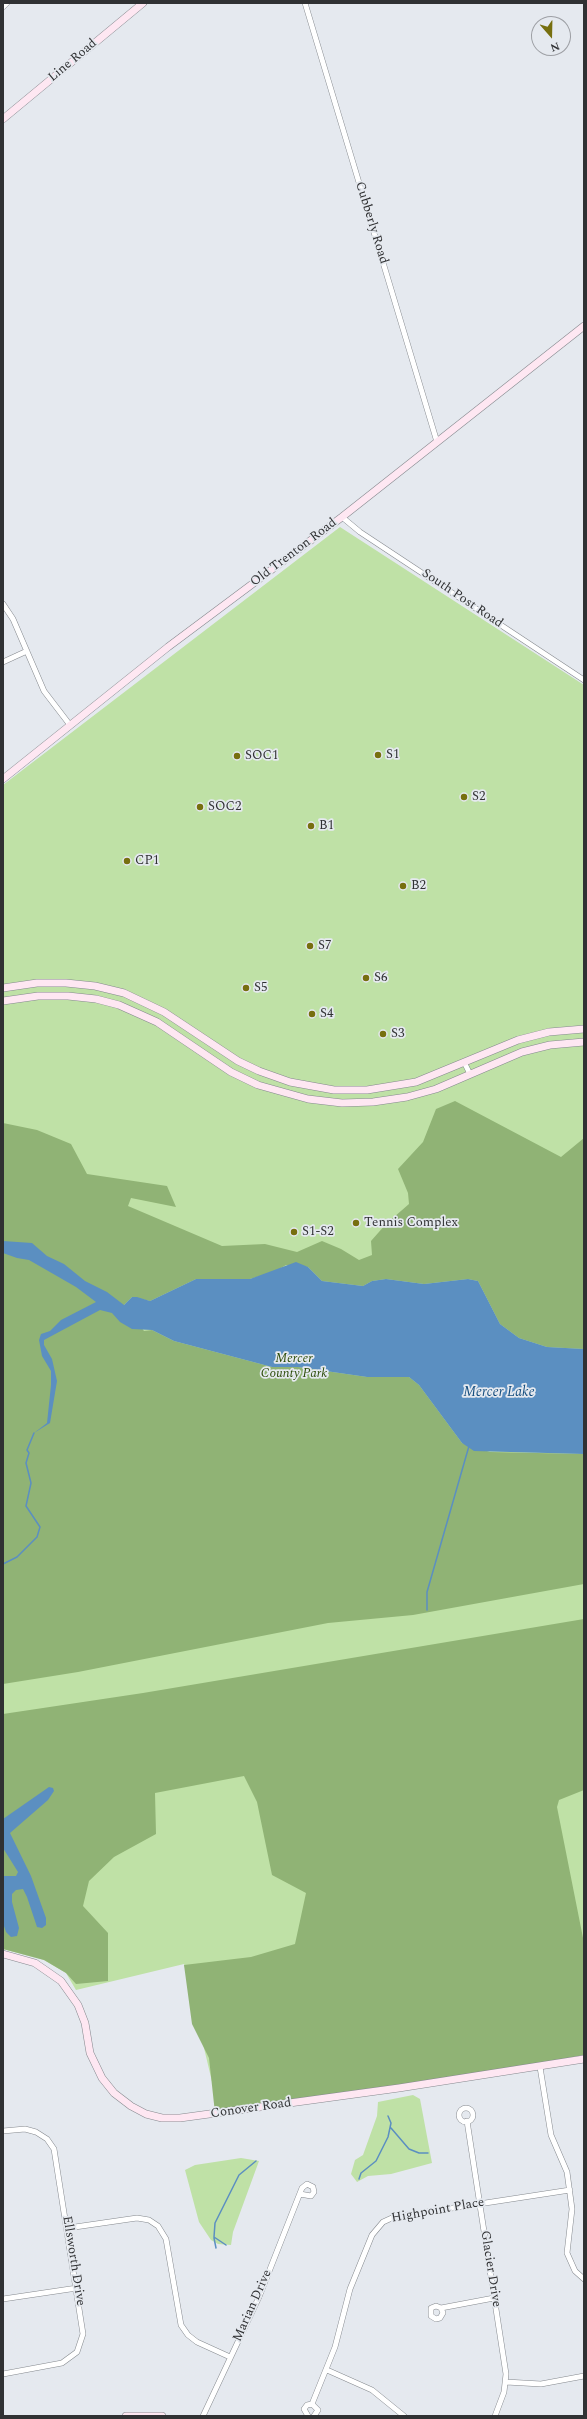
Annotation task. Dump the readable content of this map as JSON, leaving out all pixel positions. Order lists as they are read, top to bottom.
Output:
{
  "streets": {
    "street": [
      "Line Road",
      "Cubberly Road",
      "Old Trenton Road",
      "South Post Road",
      "Conover Road",
      "Highpoint Place",
      "Ellsworth Drive",
      "Glacier Drive",
      "Marian Drive"
    ]
  },
  "crossings": [
    ["Cubberly Road", "Old Trenton Road"],
    ["Old Trenton Road", "South Post Road"],
    ["Highpoint Place", "Glacier Drive"]
  ],
  "water": ["Mercer Lake"],
  "parks": ["Mercer County Park"],
  "places": [
    "S1",
    "SOC1",
    "S2",
    "SOC2",
    "B1",
    "CP1",
    "B2",
    "S7",
    "S6",
    "S5",
    "S4",
    "S3",
    "Tennis Complex",
    "S1-S2"
  ],
  "north": "bottom"
}
